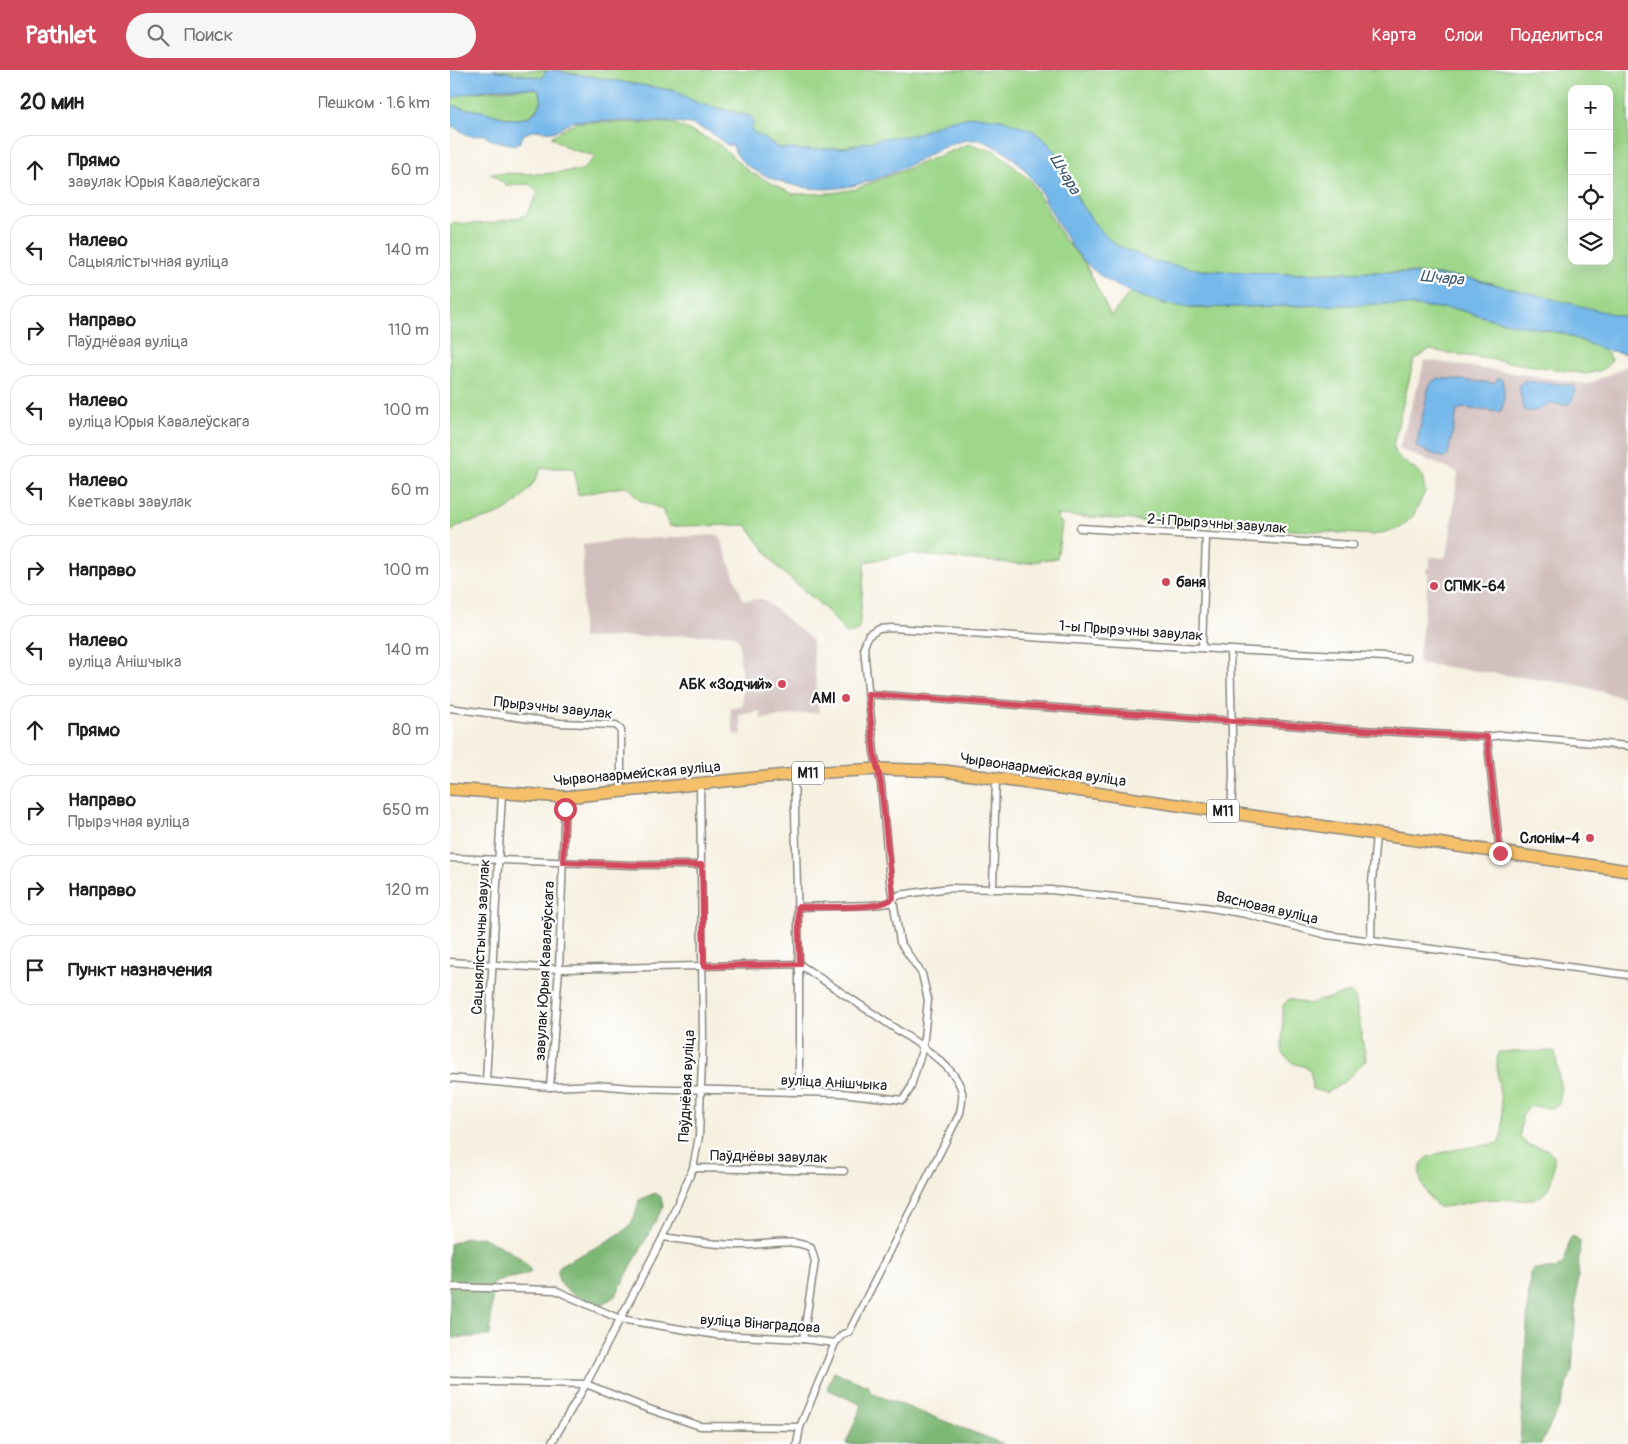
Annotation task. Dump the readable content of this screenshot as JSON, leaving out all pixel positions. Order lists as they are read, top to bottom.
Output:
{
  "streets": {
    "highway": ["Чырвонаармейская вуліца", "М11"],
    "street": [
      "2-і Прырэчны завулак",
      "1-ы Прырэчны завулак",
      "Прырэчны завулак",
      "Вясновая вуліца",
      "Сацыялістычны завулак",
      "завулак Юрыя Кавалеўскага",
      "вуліца Анішчыка",
      "Паўднёвая вуліца",
      "Паўднёвы завулак",
      "вуліца Вінаградова"
    ]
  },
  "crossings": [
    ["1-ы Прырэчны завулак", "вуліца Анішчыка"],
    ["Прырэчны завулак", "Чырвонаармейская вуліца"],
    ["Чырвонаармейская вуліца", "Сацыялістычны завулак"],
    ["Чырвонаармейская вуліца", "завулак Юрыя Кавалеўскага"],
    ["Чырвонаармейская вуліца", "вуліца Анішчыка"],
    ["Чырвонаармейская вуліца", "Паўднёвая вуліца"],
    ["Вясновая вуліца", "вуліца Анішчыка"],
    ["Сацыялістычны завулак", "вуліца Анішчыка"],
    ["завулак Юрыя Кавалеўскага", "вуліца Анішчыка"],
    ["вуліца Анішчыка", "Паўднёвая вуліца"],
    ["Паўднёвая вуліца", "Паўднёвы завулак"],
    ["Паўднёвая вуліца", "вуліца Вінаградова"]
  ],
  "water": ["Шчара"],
  "places": [
    "баня",
    "СПМК-64",
    "АБК «Зодчий»",
    "AMI",
    "Слонім-4"
  ],
  "page": {
    "header": "Pathlet",
    "search": "Поиск",
    "nav": ["Карта", "Слои", "Поделиться"],
    "heading": ["20 мин", "Пешком · 1.6 km"],
    "map_buttons": ["+", "−"],
    "list": [
      ["Прямо", "завулак Юрыя Кавалеўскага", "60 m"],
      ["Налево", "Сацыялістычная вуліца", "140 m"],
      ["Направо", "Паўднёвая вуліца", "110 m"],
      ["Налево", "вуліца Юрыя Кавалеўскага", "100 m"],
      ["Налево", "Кветкавы завулак", "60 m"],
      ["Направо", "100 m"],
      ["Налево", "вуліца Анішчыка", "140 m"],
      ["Прямо", "80 m"],
      ["Направо", "Прырэчная вуліца", "650 m"],
      ["Направо", "120 m"],
      "Пункт назначения"
    ]
  }
}
